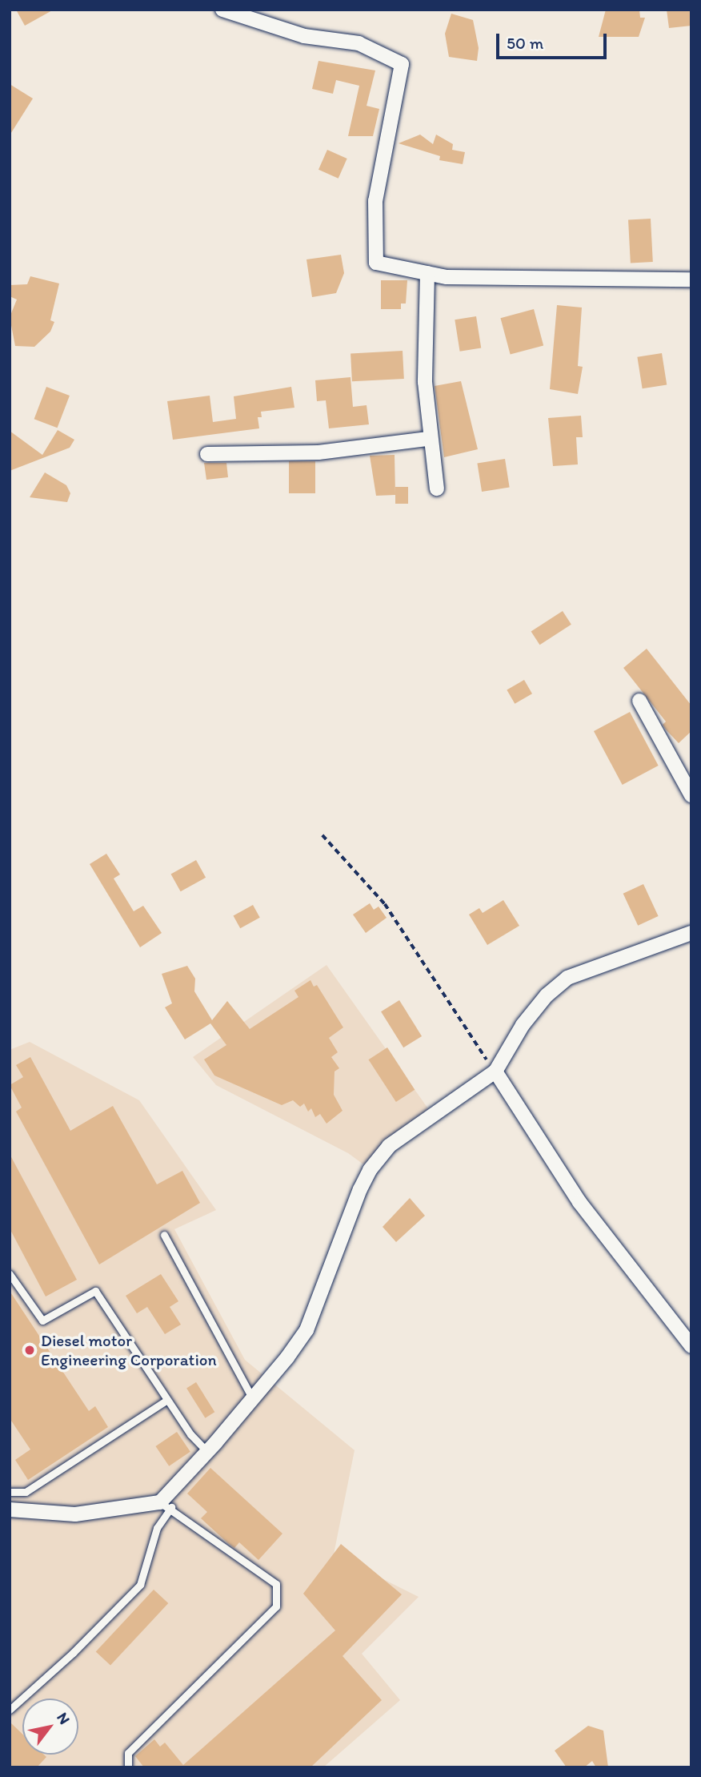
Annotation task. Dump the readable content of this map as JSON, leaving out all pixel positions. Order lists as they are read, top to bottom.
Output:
{
  "places": ["Diesel motor Engineering Corporation"],
  "scale_bar": "50 m",
  "north": "top right"
}
